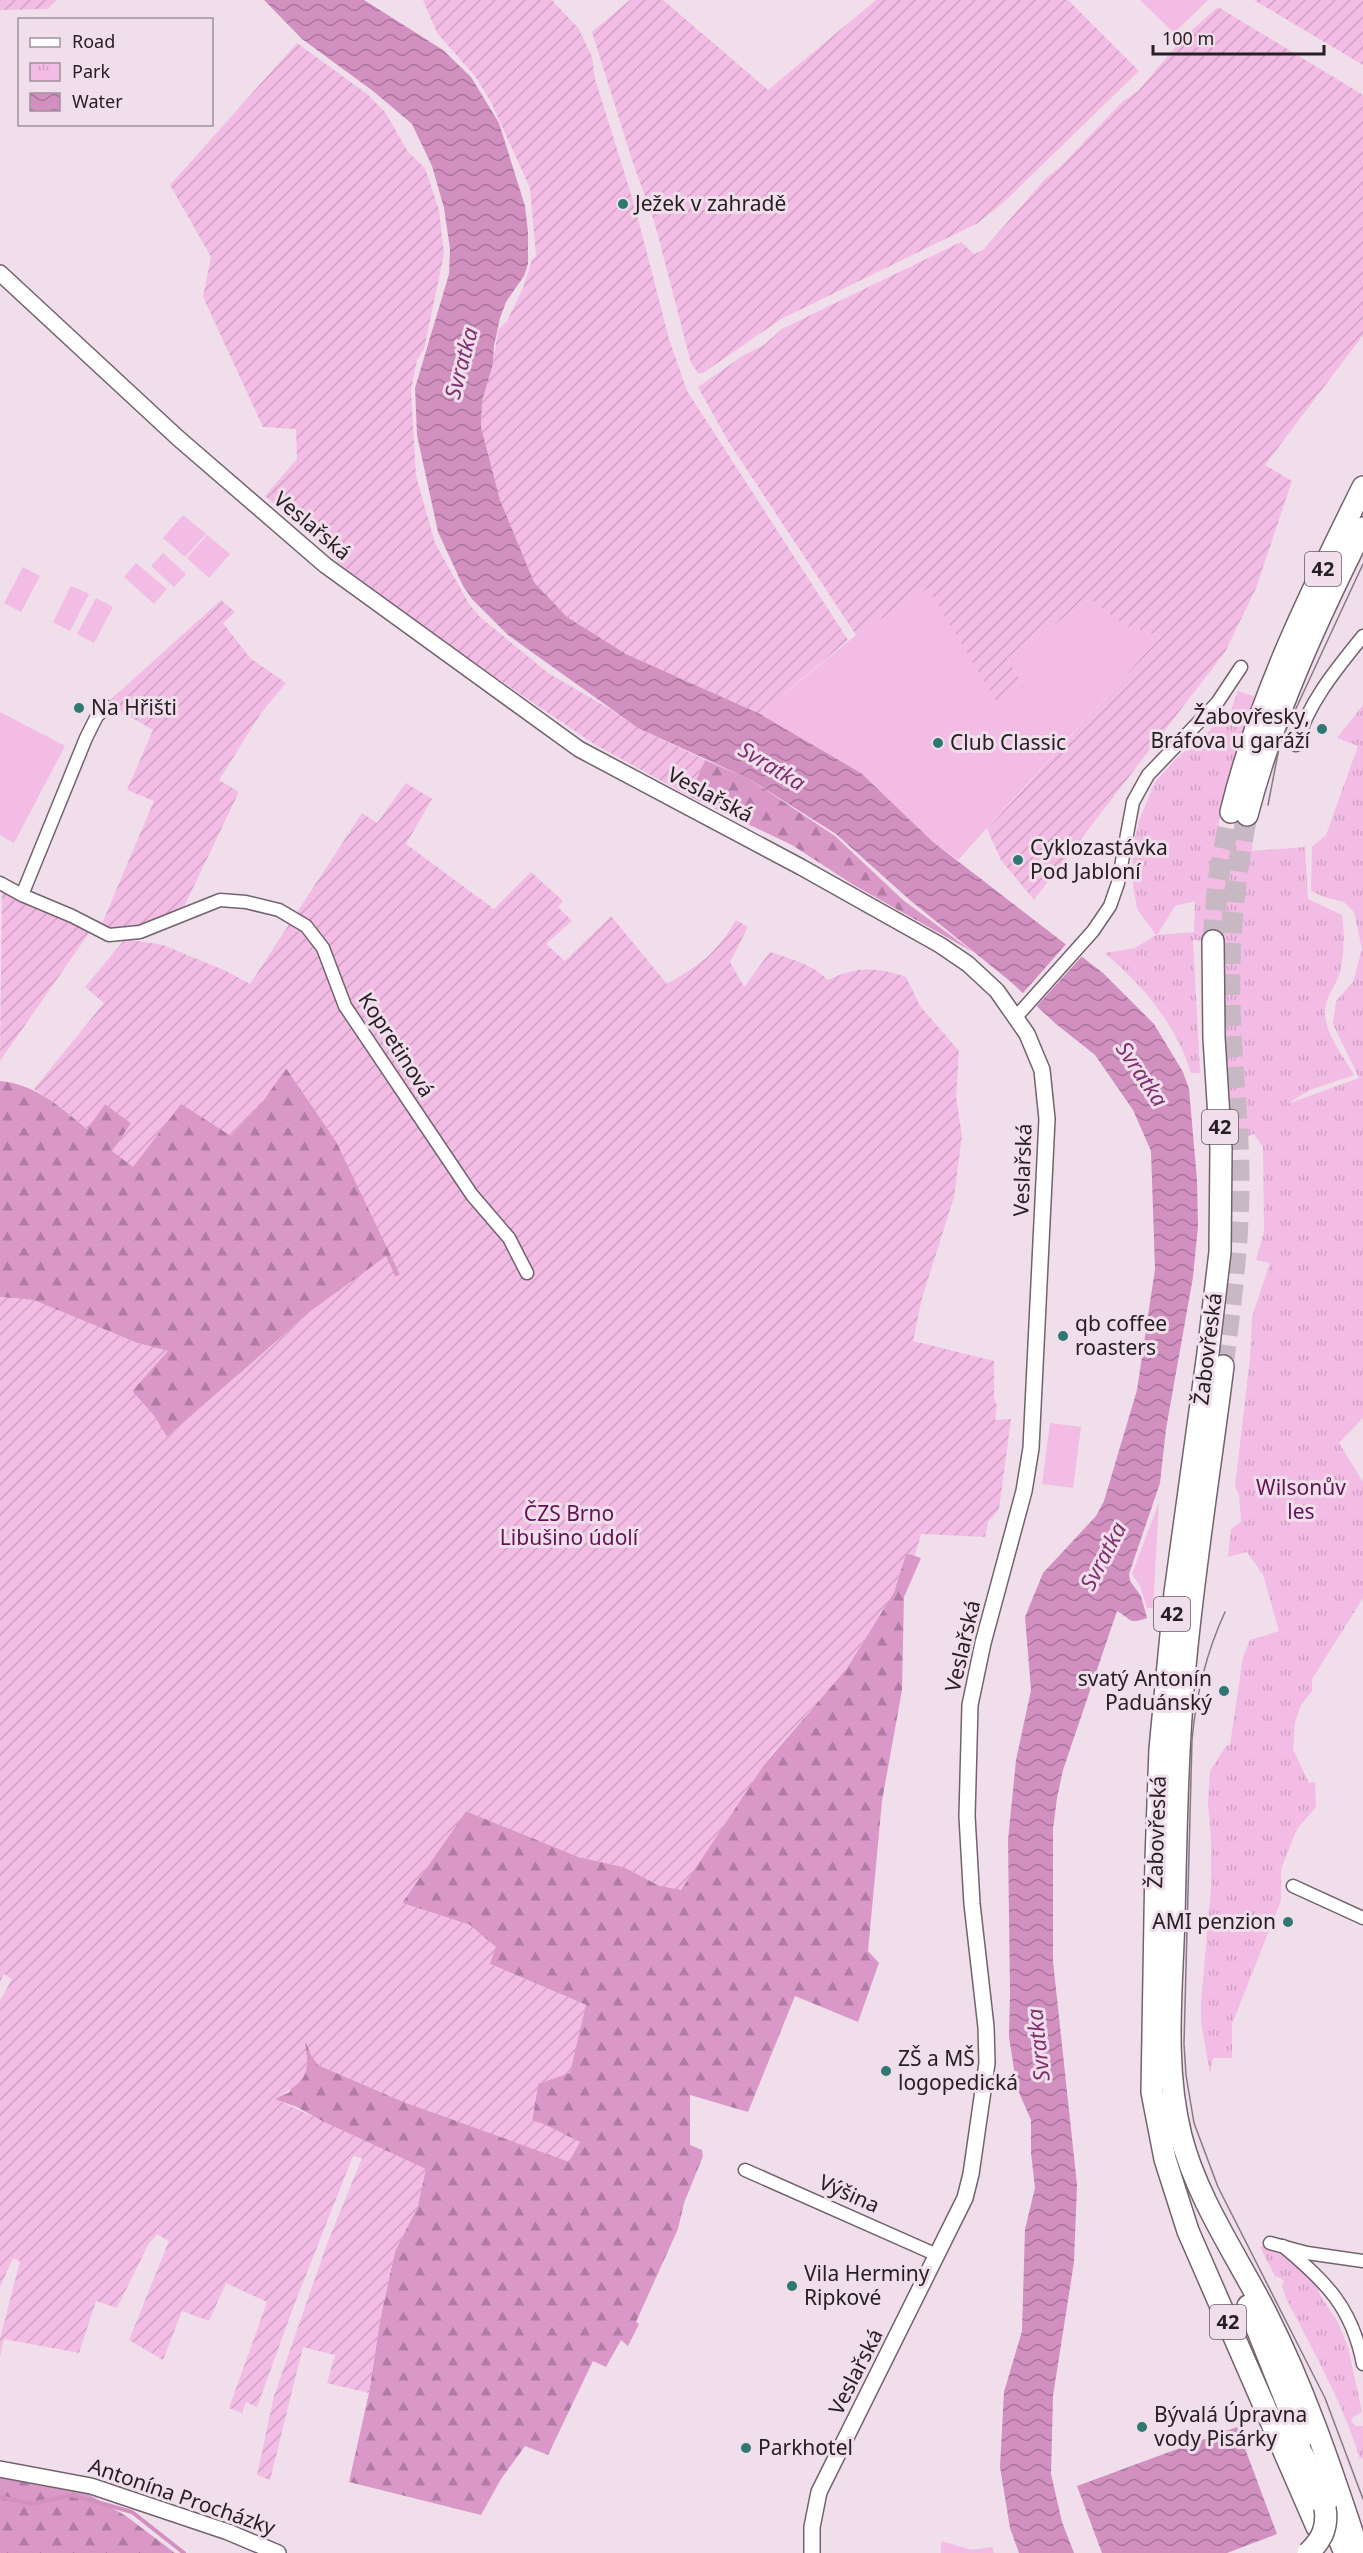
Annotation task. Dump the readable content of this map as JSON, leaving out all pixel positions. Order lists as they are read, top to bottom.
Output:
{
  "streets": {
    "highway": ["42", "Žabovřeská"],
    "street": [
      "Veslařská",
      "Kopretinová",
      "Výšina",
      "Antonína Procházky"
    ]
  },
  "crossings": [
    ["Veslařská", "Výšina"],
    ["42", "Žabovřeská"]
  ],
  "water": ["Svratka"],
  "parks": ["Wilsonův les", "ČZS Brno Libušino údolí"],
  "places": [
    "Ježek v zahradě",
    "Na Hřišti",
    "Žabovřesky, Bráfova u garáží",
    "Club Classic",
    "Cyklozastávka Pod Jabloní",
    "qb coffee roasters",
    "svatý Antonín Paduánský",
    "AMI penzion",
    "ZŠ a MŠ logopedická",
    "Vila Herminy Ripkové",
    "Bývalá Úpravna vody Pisárky",
    "Parkhotel"
  ],
  "legend": ["Road", "Park", "Water"],
  "scale_bar": "100 m"
}
